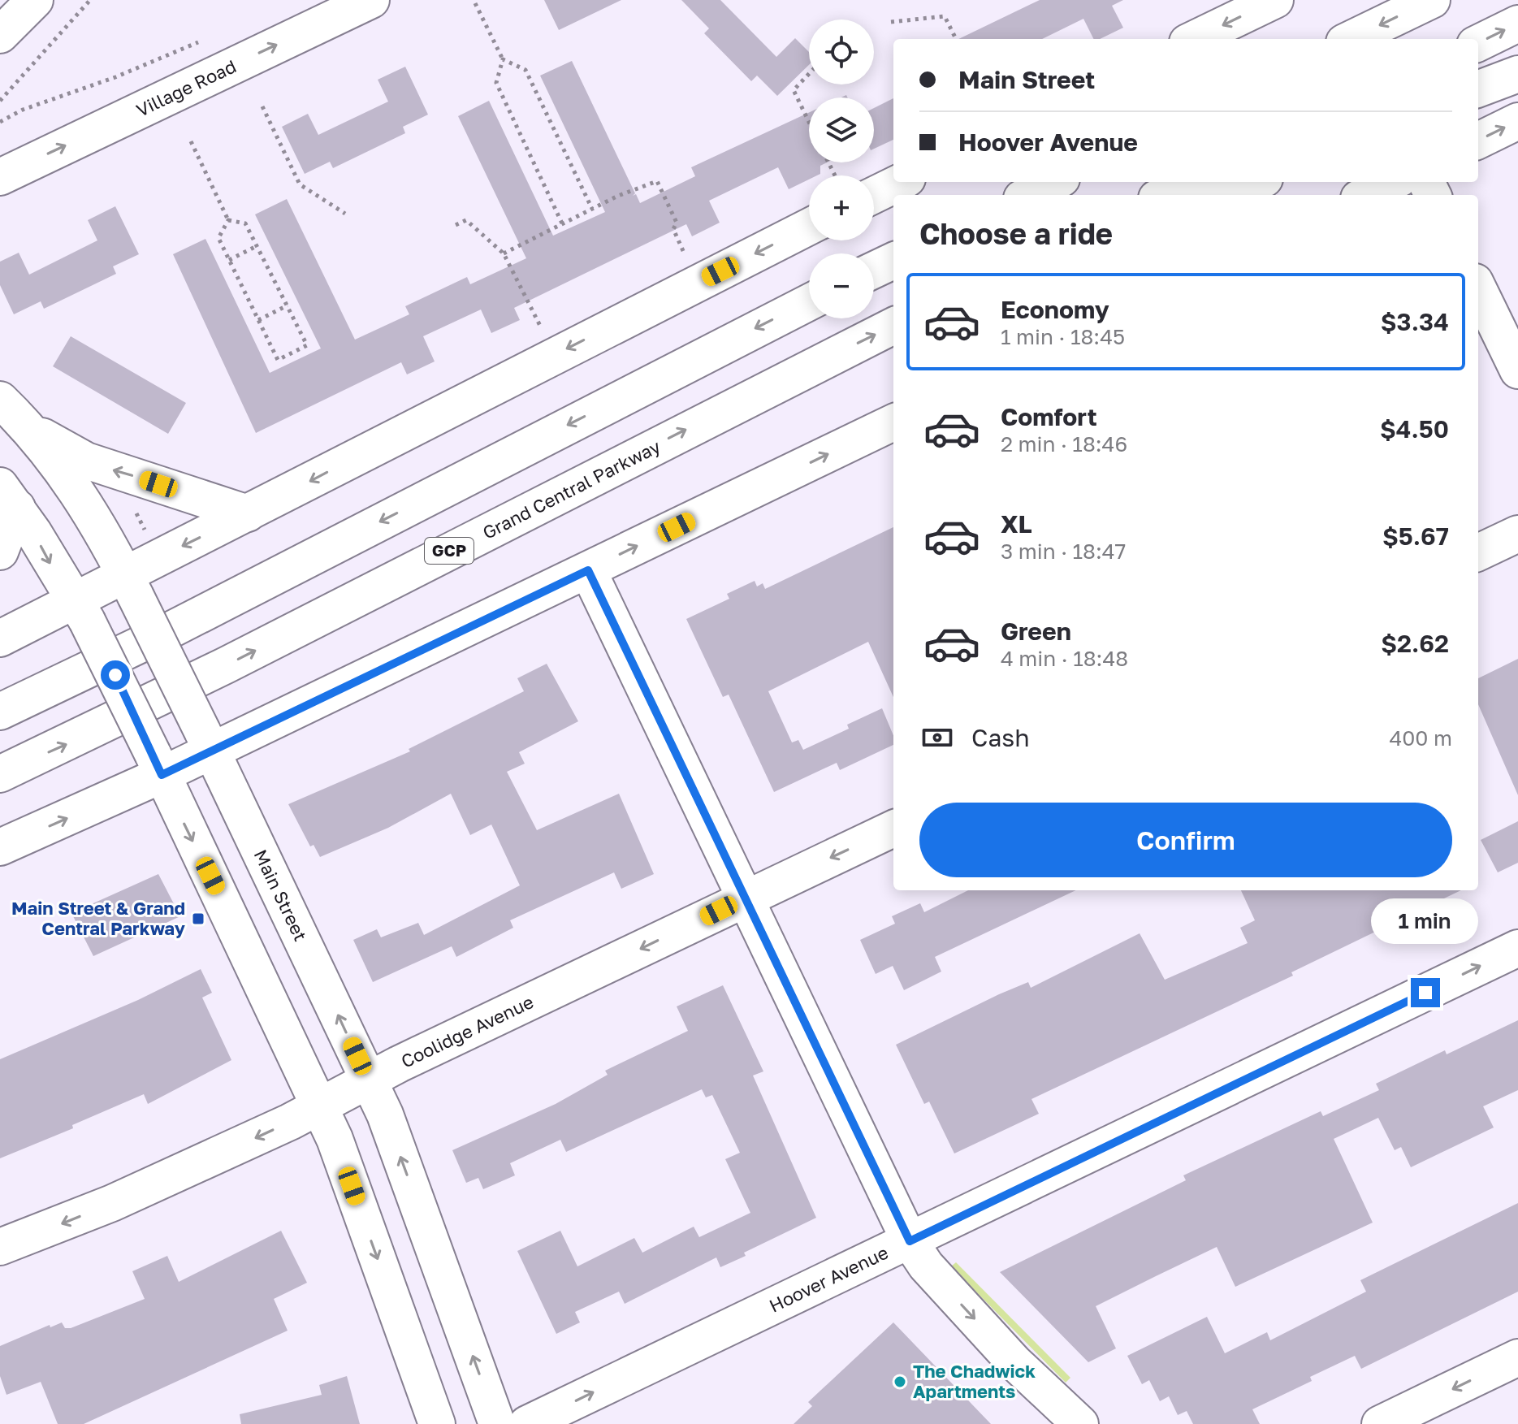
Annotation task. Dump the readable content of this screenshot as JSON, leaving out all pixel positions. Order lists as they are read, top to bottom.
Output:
{
  "streets": {
    "main road": [
      "Village Road",
      "Grand Central Parkway",
      "GCP",
      "Main Street",
      "Coolidge Avenue",
      "Hoover Avenue"
    ]
  },
  "crossings": [
    ["Main Street", "Coolidge Avenue"]
  ],
  "one_way": ["Village Road", "Coolidge Avenue", "Hoover Avenue"],
  "places": {
    "transit": ["Main Street & Grand Central Parkway"],
    "other": ["The Chadwick Apartments"]
  },
  "page": {
    "map_buttons": ["+", "−"],
    "banner": ["Main Street", "Hoover Avenue"],
    "heading": "Choose a ride",
    "list": [
      {
        "name": "Economy",
        "note": "1 min · 18:45",
        "value": "$3.34"
      },
      {
        "name": "Comfort",
        "note": "2 min · 18:46",
        "value": "$4.50"
      },
      {
        "name": "XL",
        "note": "3 min · 18:47",
        "value": "$5.67"
      },
      {
        "name": "Green",
        "note": "4 min · 18:48",
        "value": "$2.62"
      }
    ],
    "pay": ["Cash", "400 m"],
    "buttons": "Confirm",
    "bubble": "1 min"
  }
}
